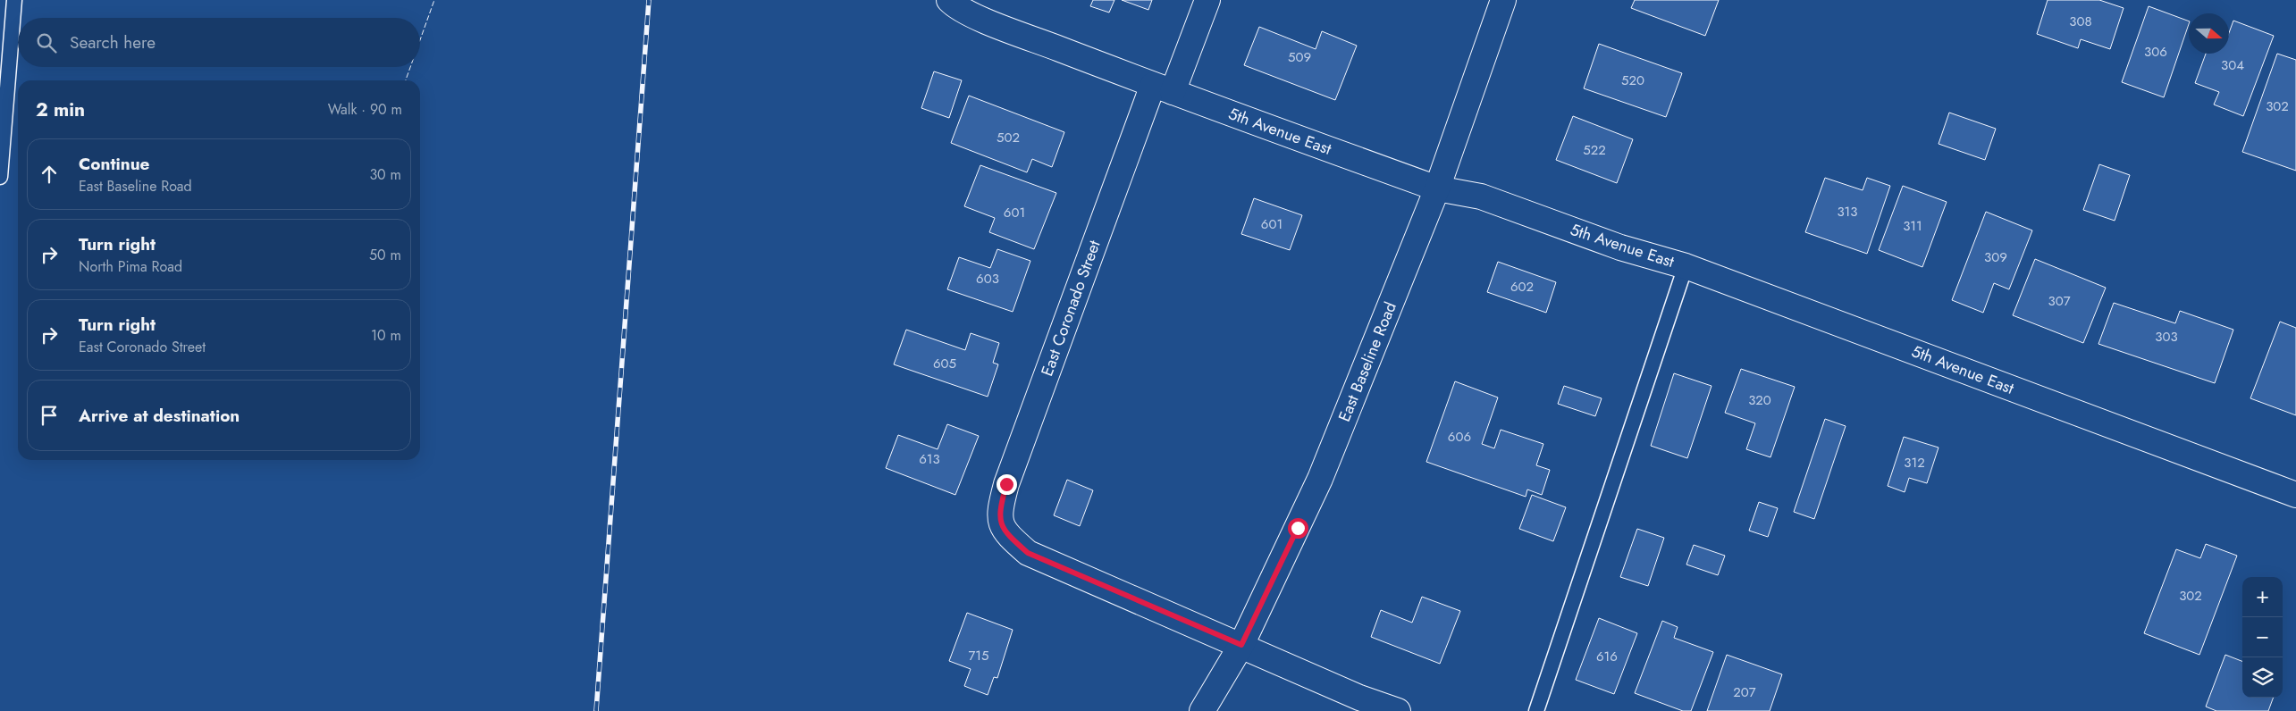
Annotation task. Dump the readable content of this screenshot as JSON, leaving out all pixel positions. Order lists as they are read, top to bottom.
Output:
{
  "streets": {
    "street": ["5th Avenue East", "East Coronado Street", "East Baseline Road"]
  },
  "crossings": [
    ["5th Avenue East", "East Coronado Street"],
    ["5th Avenue East", "East Baseline Road"],
    ["East Coronado Street", "East Baseline Road"]
  ],
  "house_numbers": [
    "308",
    "306",
    "509",
    "304",
    "520",
    "302",
    "502",
    "522",
    "313",
    "601",
    "601",
    "311",
    "309",
    "603",
    "602",
    "307",
    "303",
    "605",
    "320",
    "606",
    "613",
    "312",
    "302",
    "715",
    "616",
    "207"
  ],
  "north": "right",
  "page": {
    "search": "Search here",
    "heading": ["2 min", "Walk · 90 m"],
    "list": [
      ["Continue", "East Baseline Road", "30 m"],
      ["Turn right", "North Pima Road", "50 m"],
      ["Turn right", "East Coronado Street", "10 m"],
      "Arrive at destination"
    ],
    "map_buttons": ["+", "−"]
  }
}
